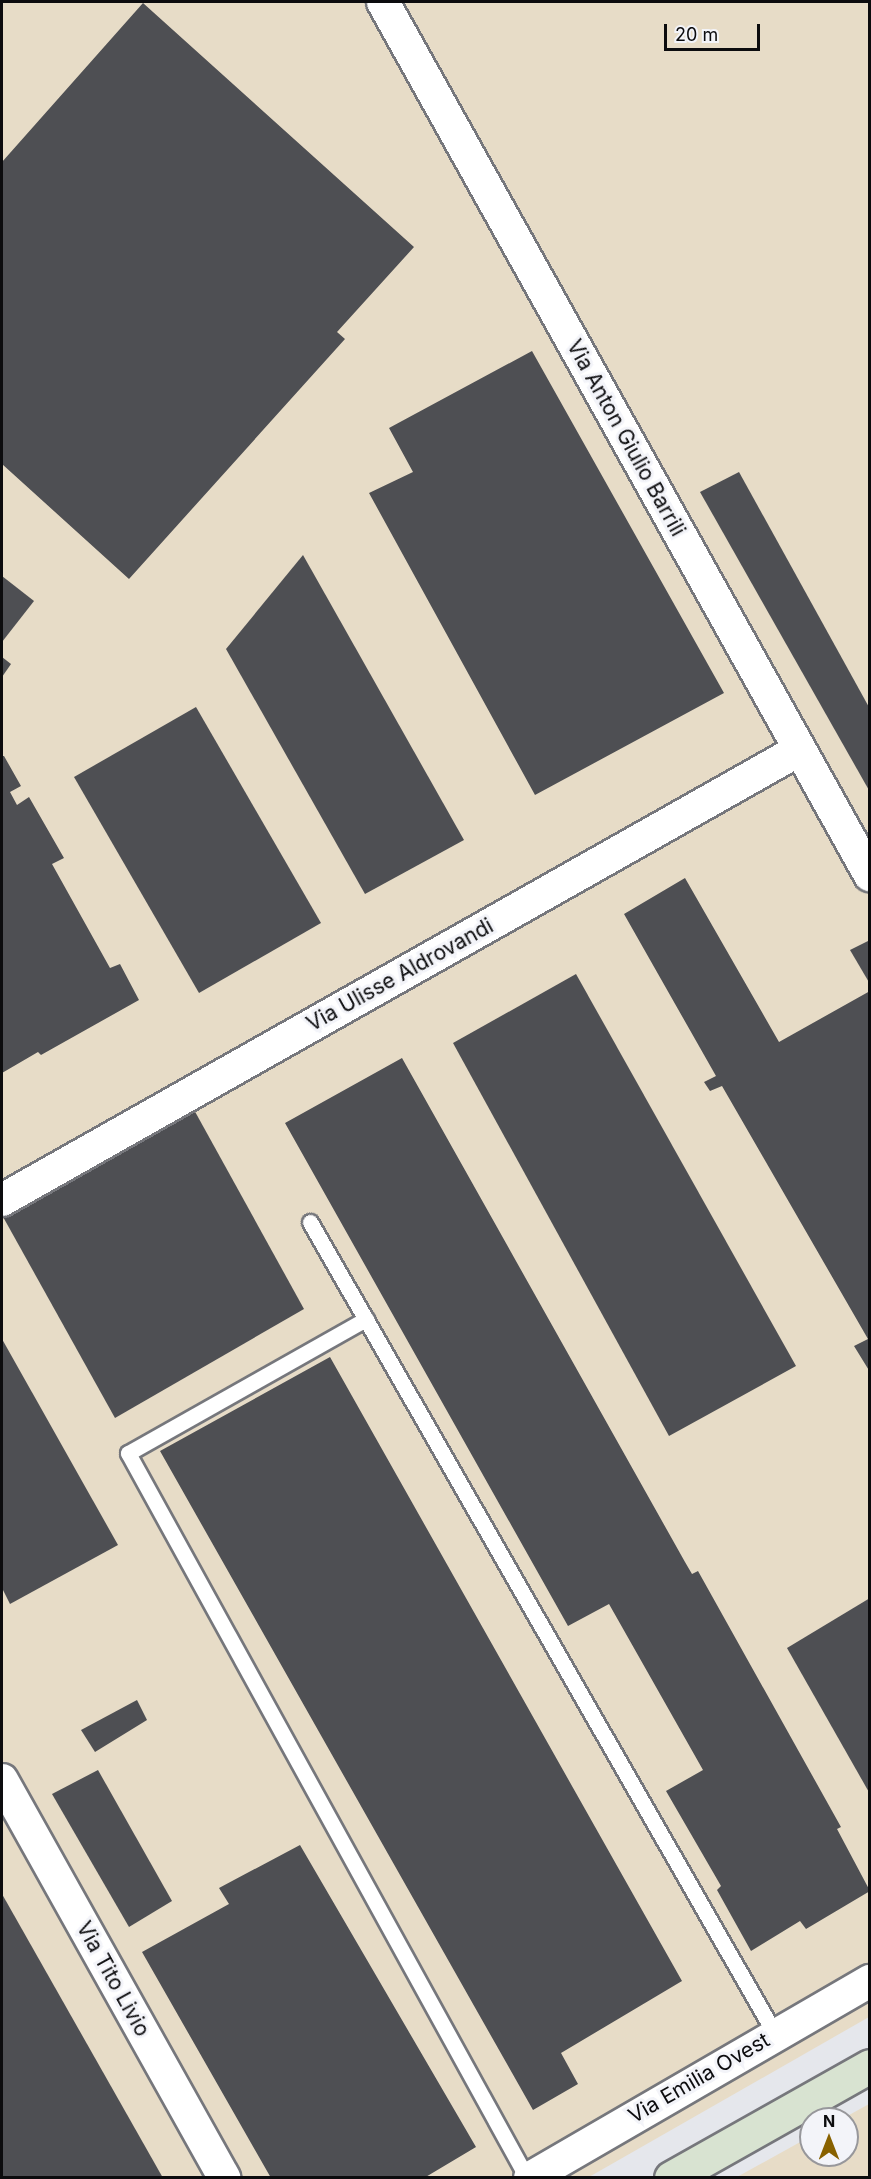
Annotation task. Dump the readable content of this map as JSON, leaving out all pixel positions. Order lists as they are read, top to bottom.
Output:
{
  "streets": {
    "street": [
      "Via Anton Giulio Barrili",
      "Via Ulisse Aldrovandi",
      "Via Tito Livio",
      "Via Emilia Ovest"
    ]
  },
  "crossings": [
    ["Via Anton Giulio Barrili", "Via Ulisse Aldrovandi"]
  ],
  "scale_bar": "20 m",
  "north": "top"
}
